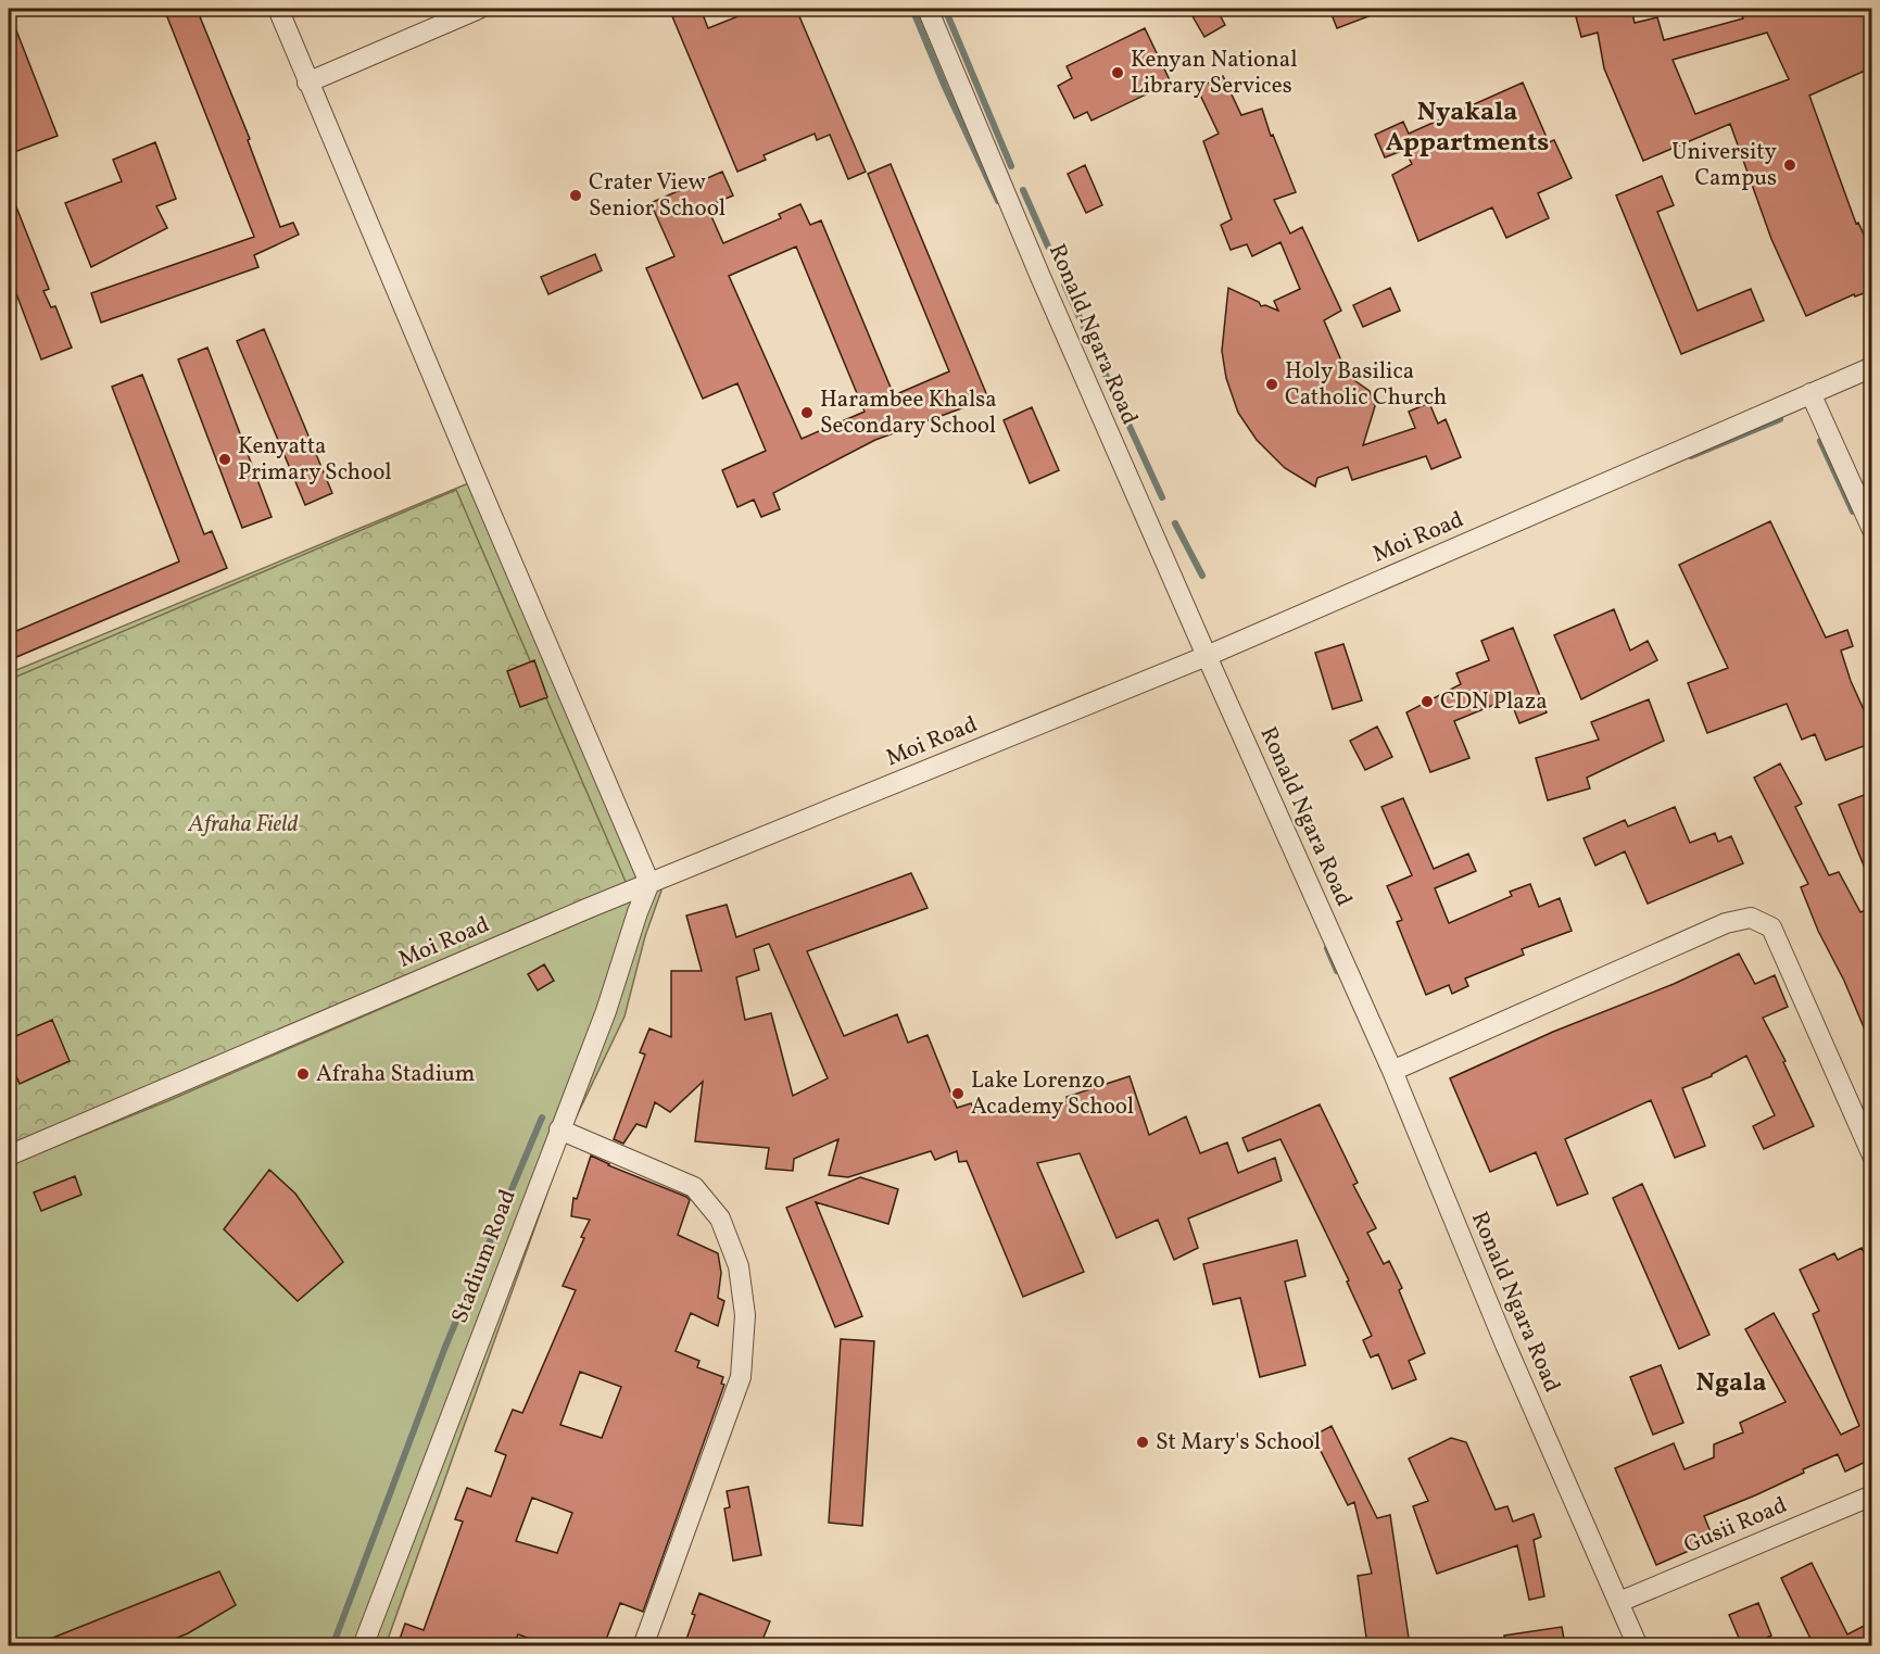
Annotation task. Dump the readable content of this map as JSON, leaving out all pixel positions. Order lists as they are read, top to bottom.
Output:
{
  "streets": {
    "street": [
      "Ronald Ngara Road",
      "Moi Road",
      "Stadium Road",
      "Gusii Road"
    ]
  },
  "crossings": [
    ["Ronald Ngara Road", "Moi Road"],
    ["Ronald Ngara Road", "Gusii Road"],
    ["Moi Road", "Stadium Road"]
  ],
  "districts": ["Nyakala Appartments", "Ngala"],
  "parks": ["Afraha Field"],
  "places": [
    "Kenyan National Library Services",
    "University Campus",
    "Crater View Senior School",
    "Holy Basilica Catholic Church",
    "Harambee Khalsa Secondary School",
    "Kenyatta Primary School",
    "CDN Plaza",
    "Afraha Stadium",
    "Lake Lorenzo Academy School",
    "St Mary's School"
  ]
}
